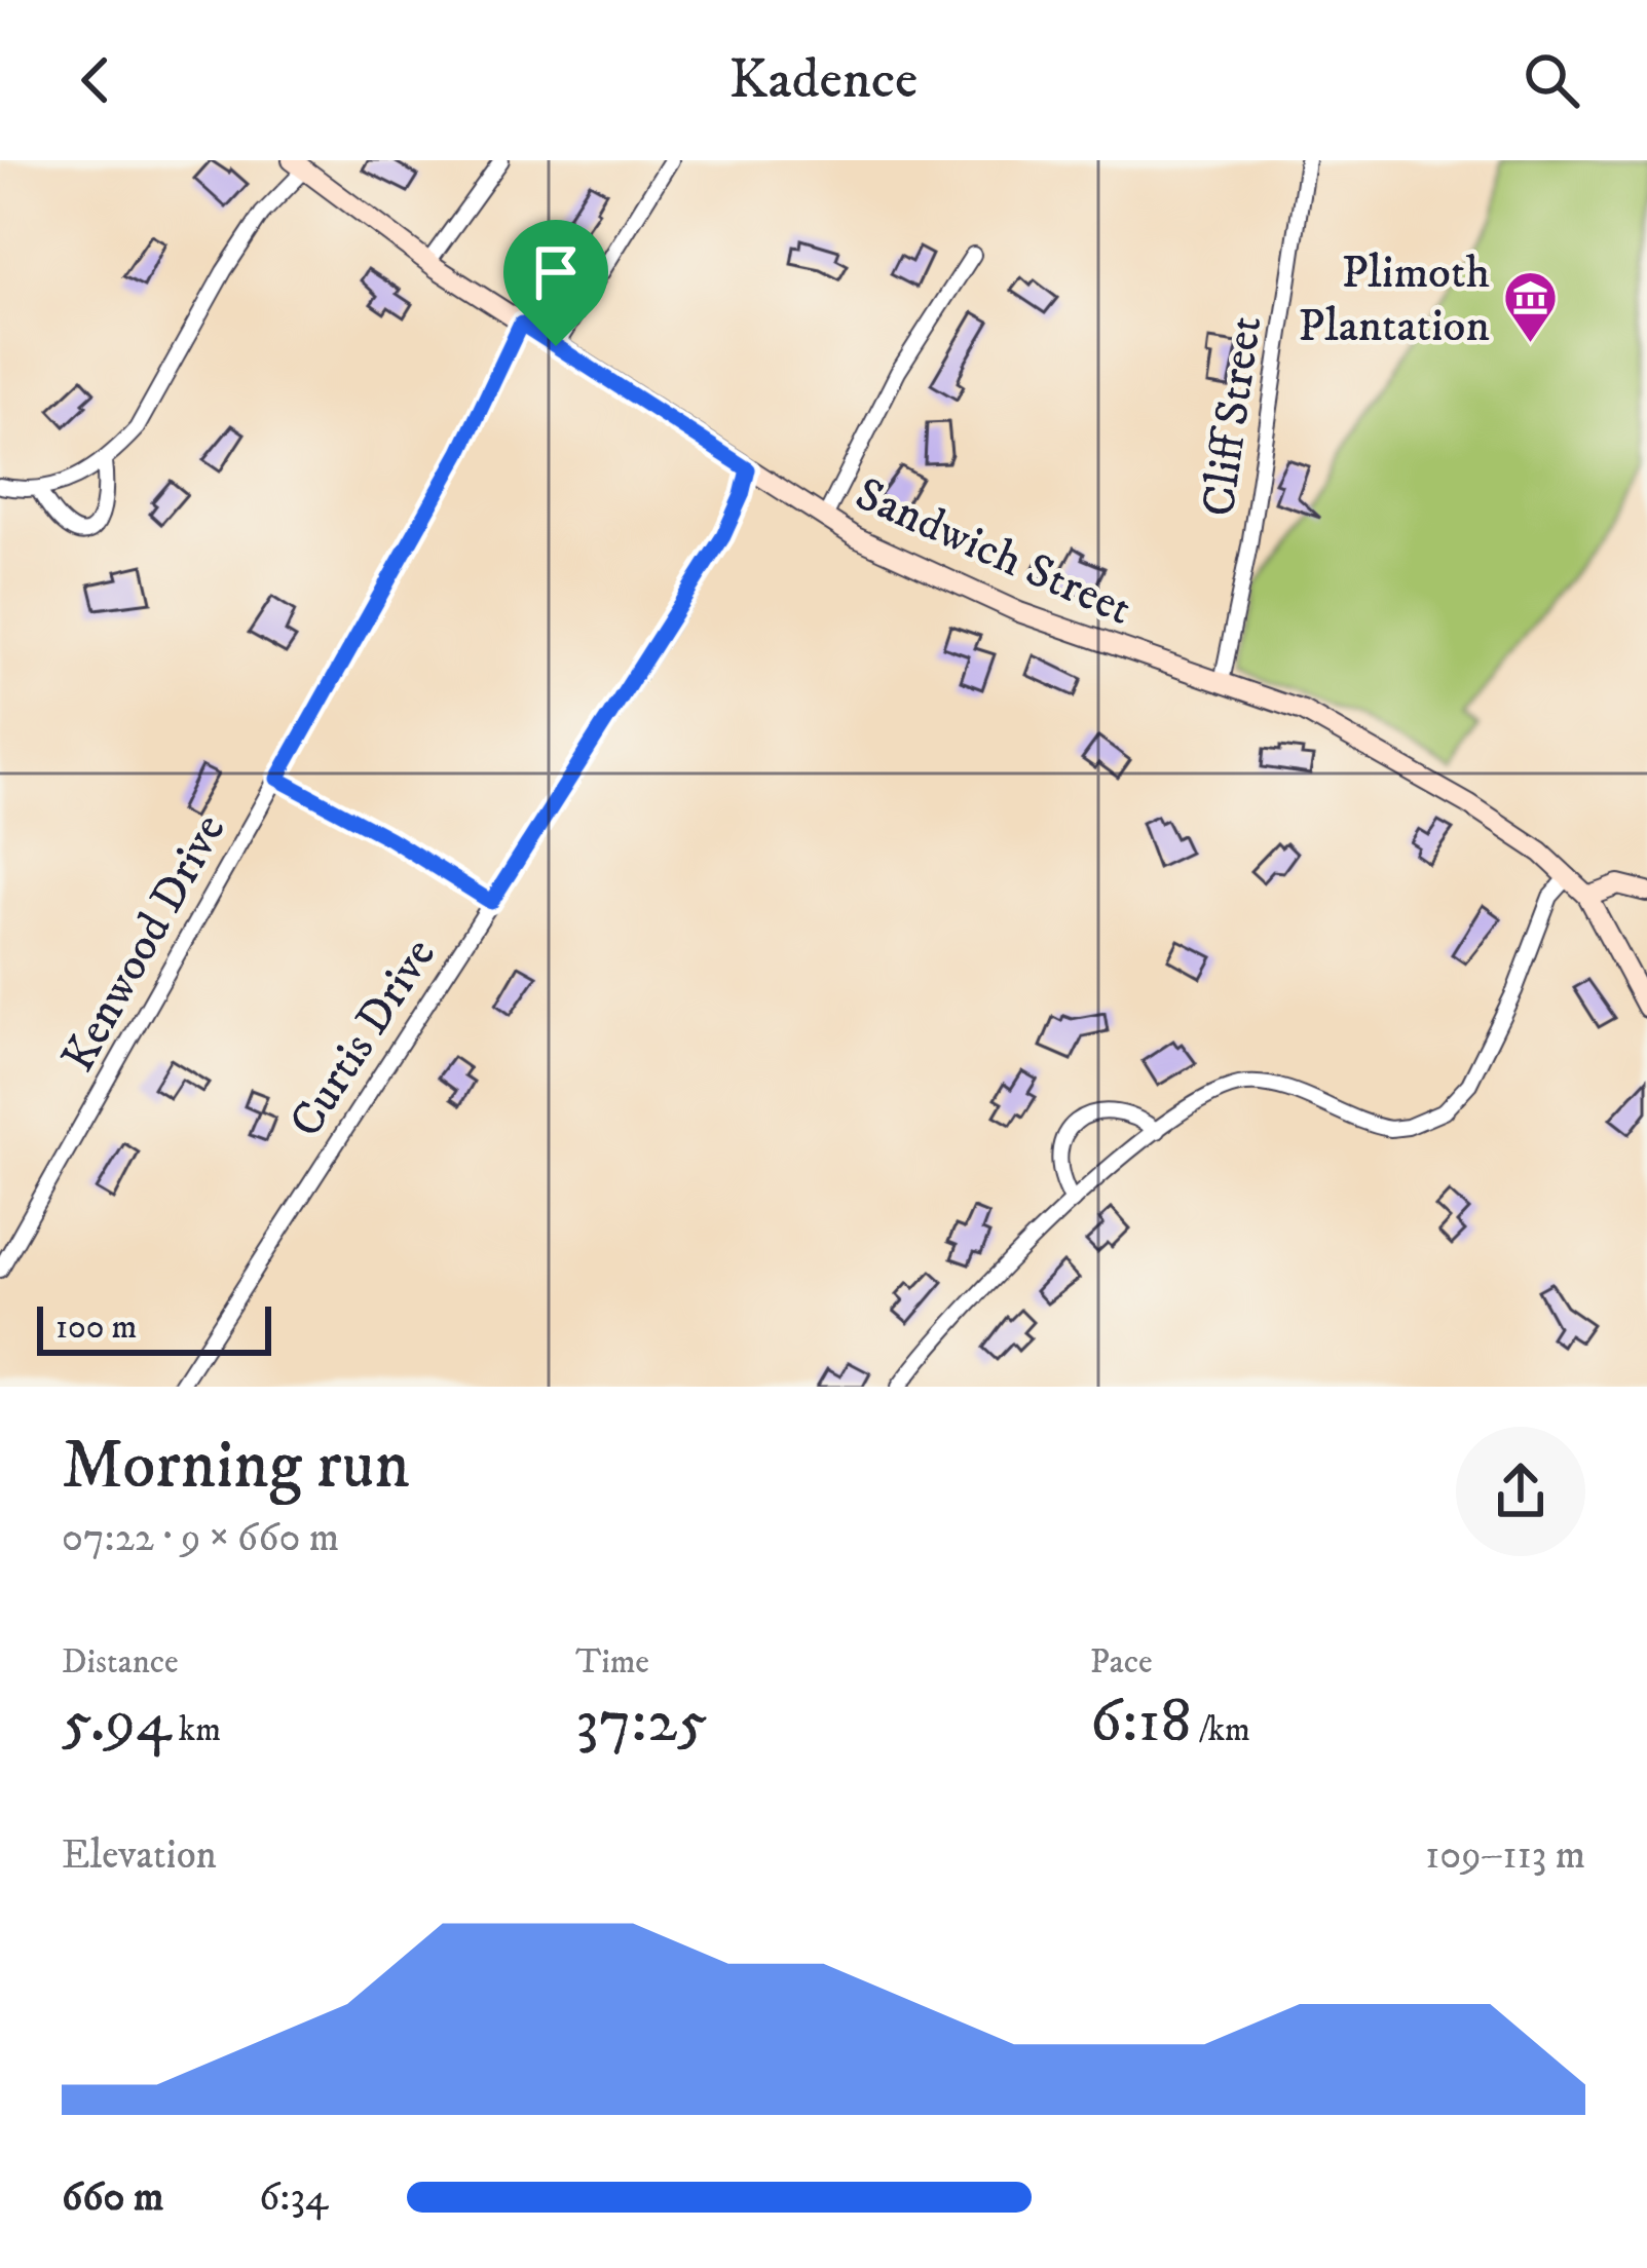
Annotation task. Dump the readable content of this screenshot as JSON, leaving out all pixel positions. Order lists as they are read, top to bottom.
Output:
{
  "streets": {
    "street": [
      "Cliff Street",
      "Sandwich Street",
      "Kenwood Drive",
      "Curtis Drive"
    ]
  },
  "crossings": [
    ["Cliff Street", "Sandwich Street"],
    ["Sandwich Street", "Kenwood Drive"],
    ["Sandwich Street", "Curtis Drive"]
  ],
  "places": {
    "museum": ["Plimoth Plantation"]
  },
  "scale_bar": "100 m",
  "page": {
    "header": "Kadence",
    "scale": "100 m",
    "heading": ["Morning run", "07:22 · 9 × 660 m"],
    "stats": [
      ["Distance", "5.94 km"],
      ["Time", "37:25"],
      ["Pace", "6:18 /km"]
    ],
    "chart": ["Elevation", "109–113 m"],
    "list": [
      {
        "name": "660 m",
        "note": "6:34"
      }
    ]
  }
}
